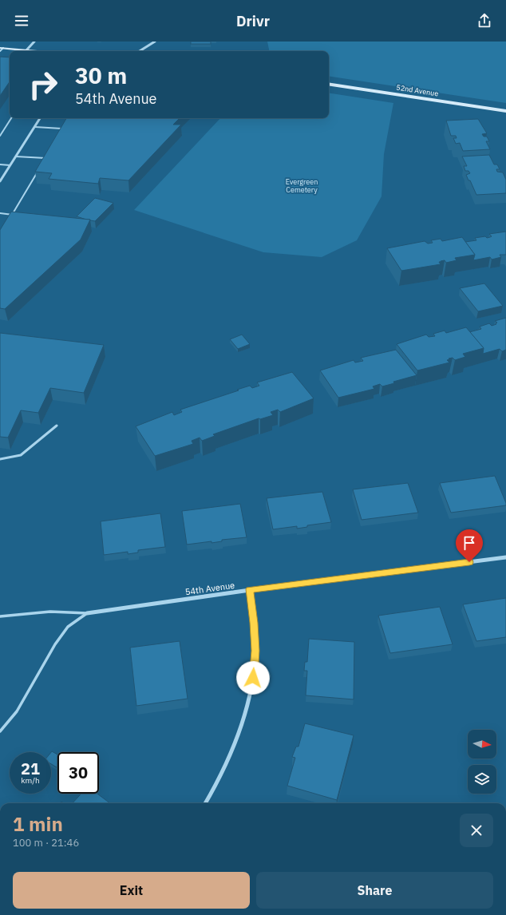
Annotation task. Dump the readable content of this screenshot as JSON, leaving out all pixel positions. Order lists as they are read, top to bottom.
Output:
{
  "streets": {
    "street": ["52nd Avenue", "54th Avenue"]
  },
  "parks": ["Evergreen Cemetery"],
  "north": "right",
  "page": {
    "header": "Drivr",
    "turn": ["30 m", "54th Avenue"],
    "speed": "21 km/h",
    "limit": "30",
    "heading": ["1 min", "100 m · 21:46"],
    "buttons": ["Exit", "Share"]
  }
}
